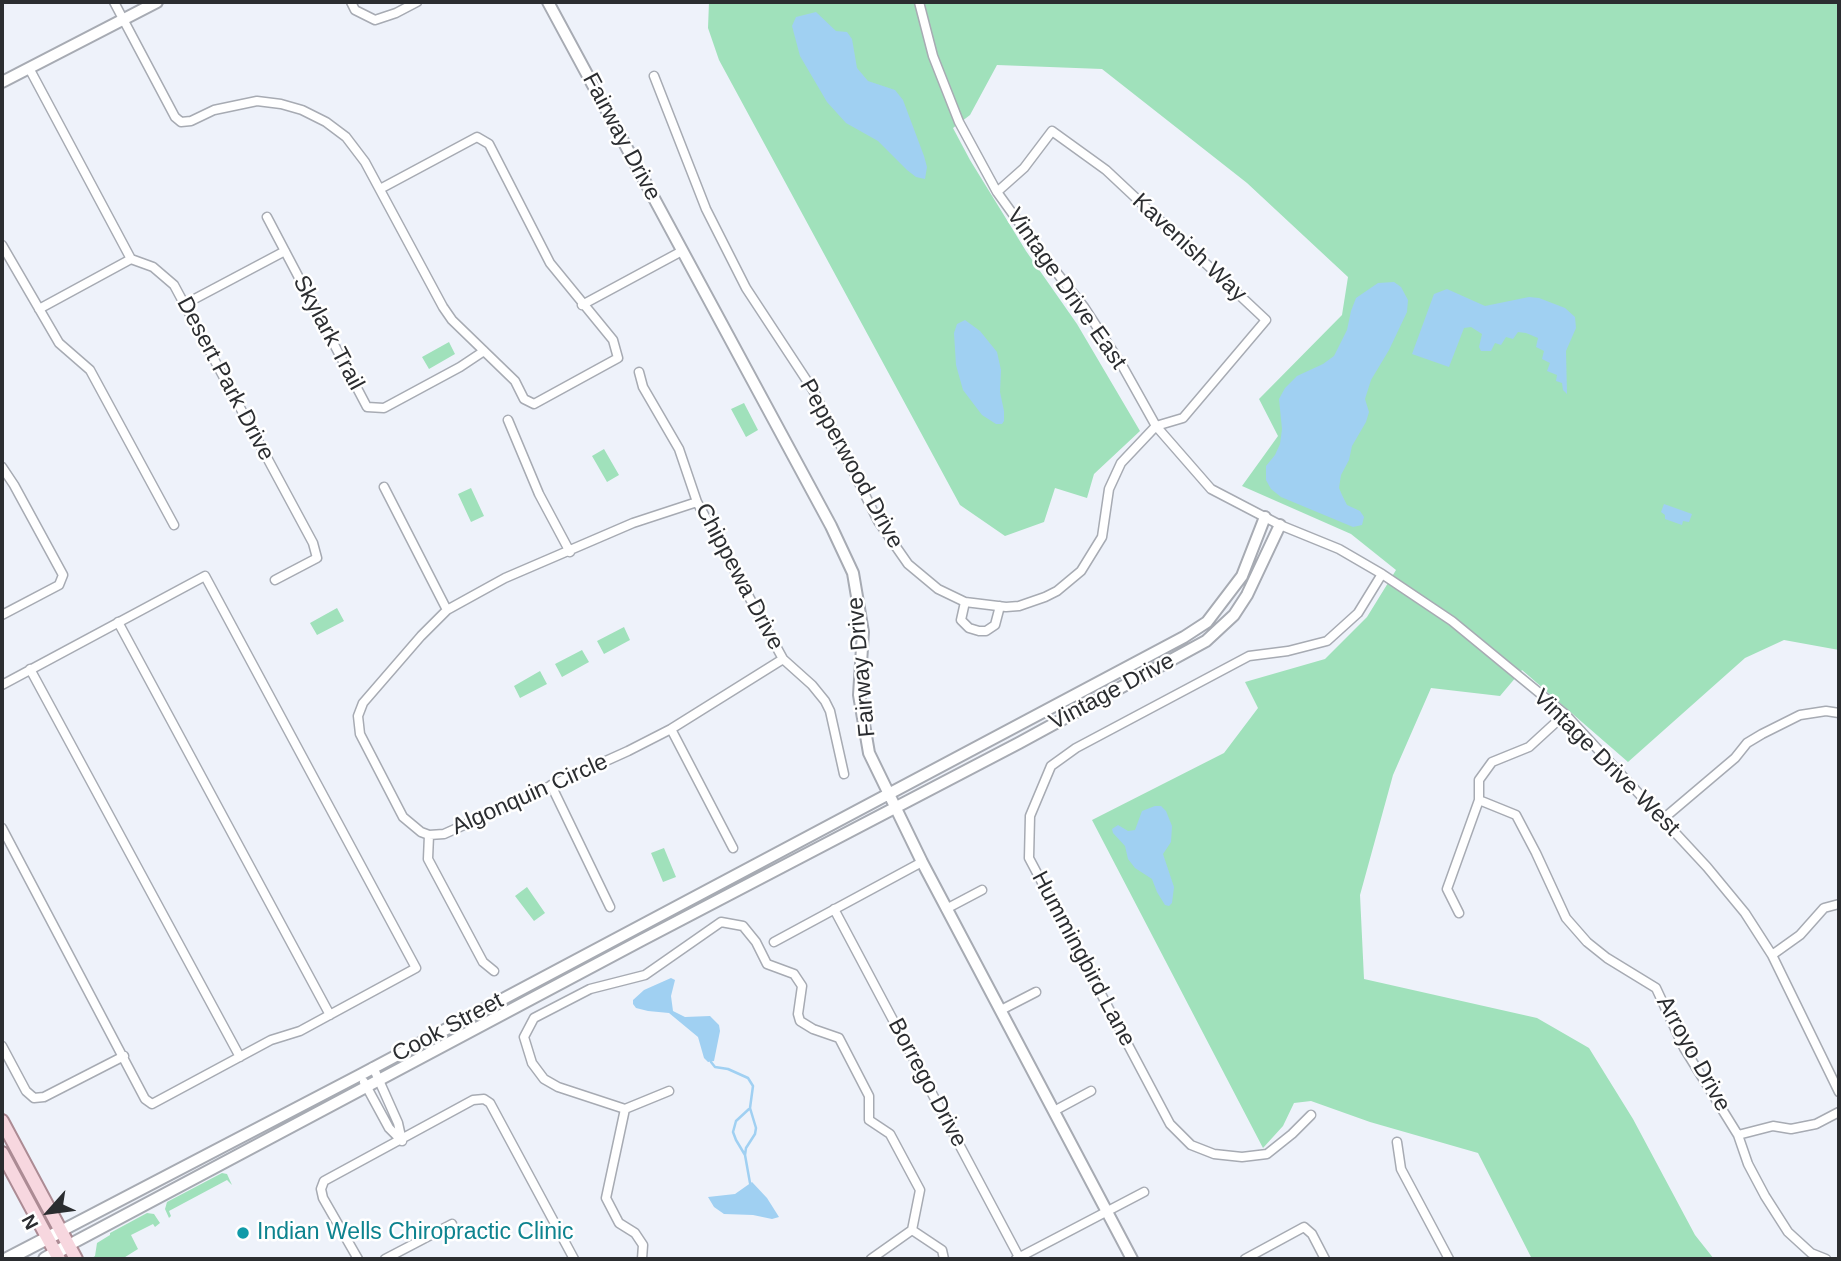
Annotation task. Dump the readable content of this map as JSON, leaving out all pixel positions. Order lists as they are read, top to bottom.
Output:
{
  "streets": {
    "main road": ["Cook Street"],
    "street": [
      "Fairway Drive",
      "Kavenish Way",
      "Vintage Drive East",
      "Skylark Trail",
      "Desert Park Drive",
      "Pepperwood Drive",
      "Chippewa Drive",
      "Vintage Drive",
      "Vintage Drive West",
      "Algonquin Circle",
      "Hummingbird Lane",
      "Arroyo Drive",
      "Borrego Drive"
    ]
  },
  "crossings": [
    ["Fairway Drive", "Vintage Drive"],
    ["Fairway Drive", "Cook Street"],
    ["Kavenish Way", "Vintage Drive East"],
    ["Kavenish Way", "Pepperwood Drive"],
    ["Vintage Drive East", "Pepperwood Drive"],
    ["Vintage Drive East", "Vintage Drive"],
    ["Vintage Drive East", "Vintage Drive West"],
    ["Chippewa Drive", "Algonquin Circle"],
    ["Vintage Drive", "Vintage Drive West"],
    ["Vintage Drive", "Cook Street"],
    ["Vintage Drive West", "Hummingbird Lane"]
  ],
  "places": ["Indian Wells Chiropractic Clinic"],
  "north": "bottom left"
}
